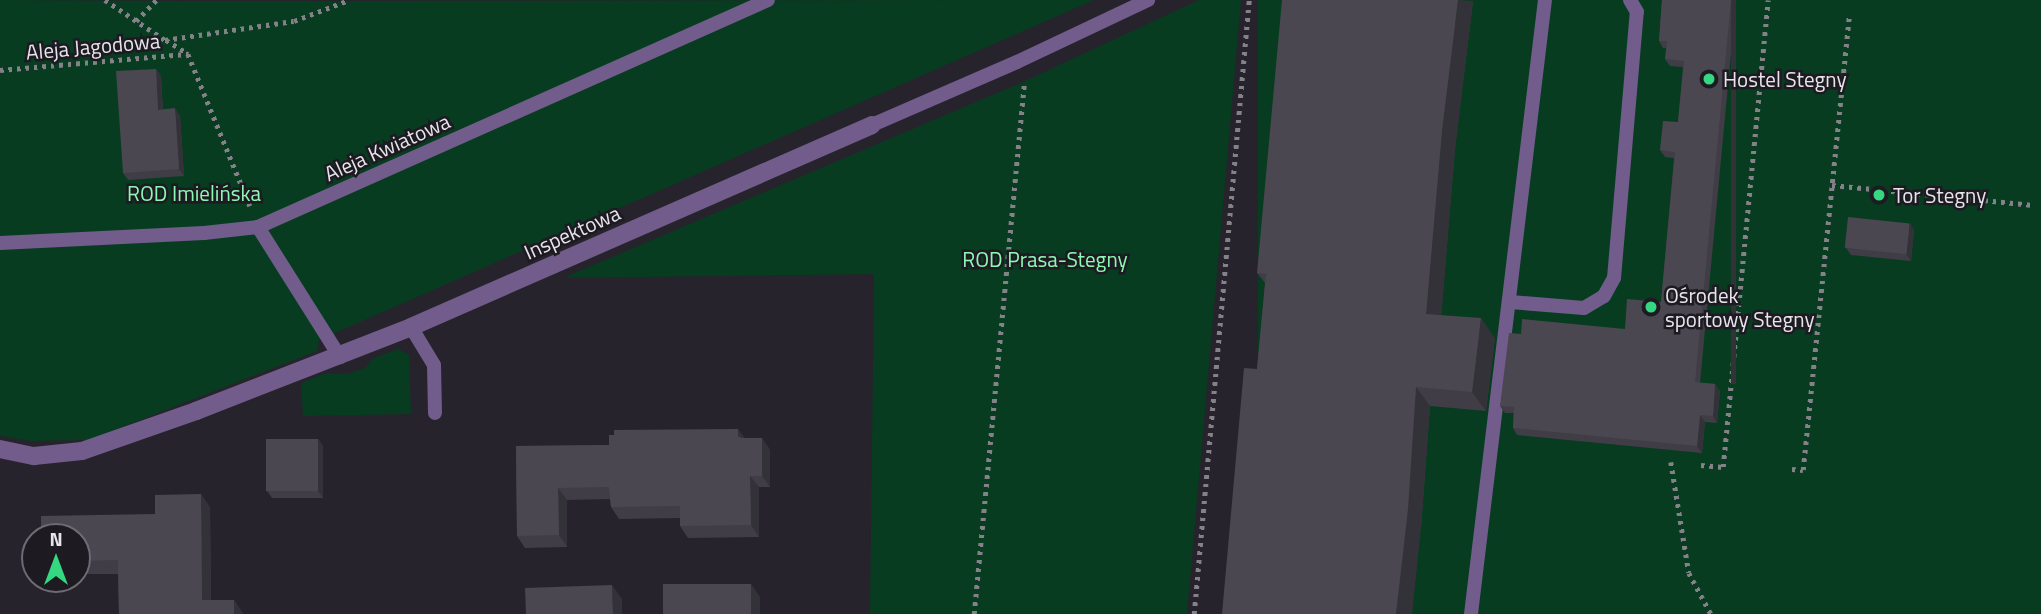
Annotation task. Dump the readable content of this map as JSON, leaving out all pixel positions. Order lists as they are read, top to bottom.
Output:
{
  "streets": {
    "street": ["Inspektowa"],
    "lane": ["Aleja Kwiatowa"],
    "path": ["Aleja Jagodowa"]
  },
  "parks": ["ROD Imielińska", "ROD Prasa-Stegny"],
  "places": ["Hostel Stegny", "Tor Stegny", "Ośrodek sportowy Stegny"],
  "north": "top"
}
